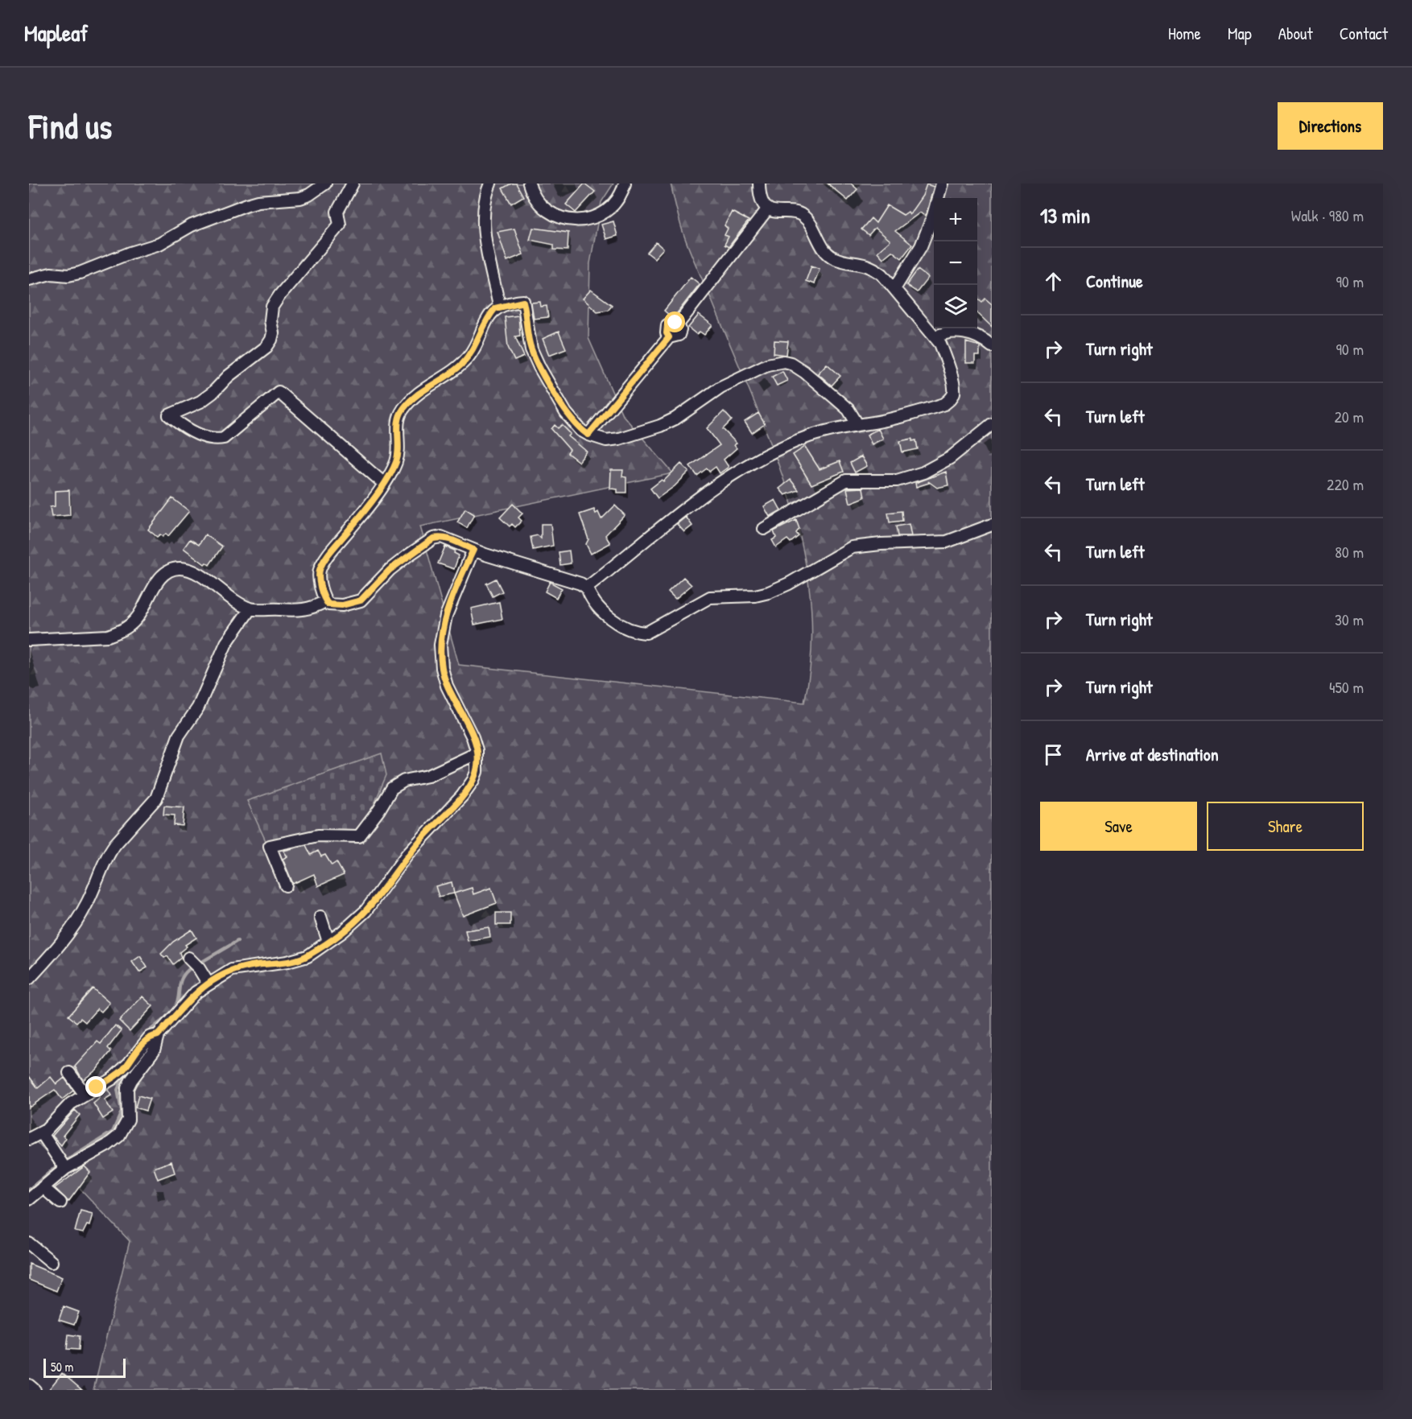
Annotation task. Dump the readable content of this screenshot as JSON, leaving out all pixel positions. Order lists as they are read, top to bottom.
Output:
{
  "scale_bar": "50 m",
  "page": {
    "header": "Mapleaf",
    "nav": [
      "Home",
      "Map",
      "About",
      "Contact"
    ],
    "buttons": [
      "Directions",
      ["Save", "Share"]
    ],
    "title": "Find us",
    "heading": ["13 min", "Walk · 980 m"],
    "map_buttons": ["+", "−"],
    "list": [
      ["Continue", "90 m"],
      ["Turn right", "90 m"],
      ["Turn left", "20 m"],
      ["Turn left", "220 m"],
      ["Turn left", "80 m"],
      ["Turn right", "30 m"],
      ["Turn right", "450 m"],
      "Arrive at destination"
    ],
    "scale": "50 m"
  }
}
